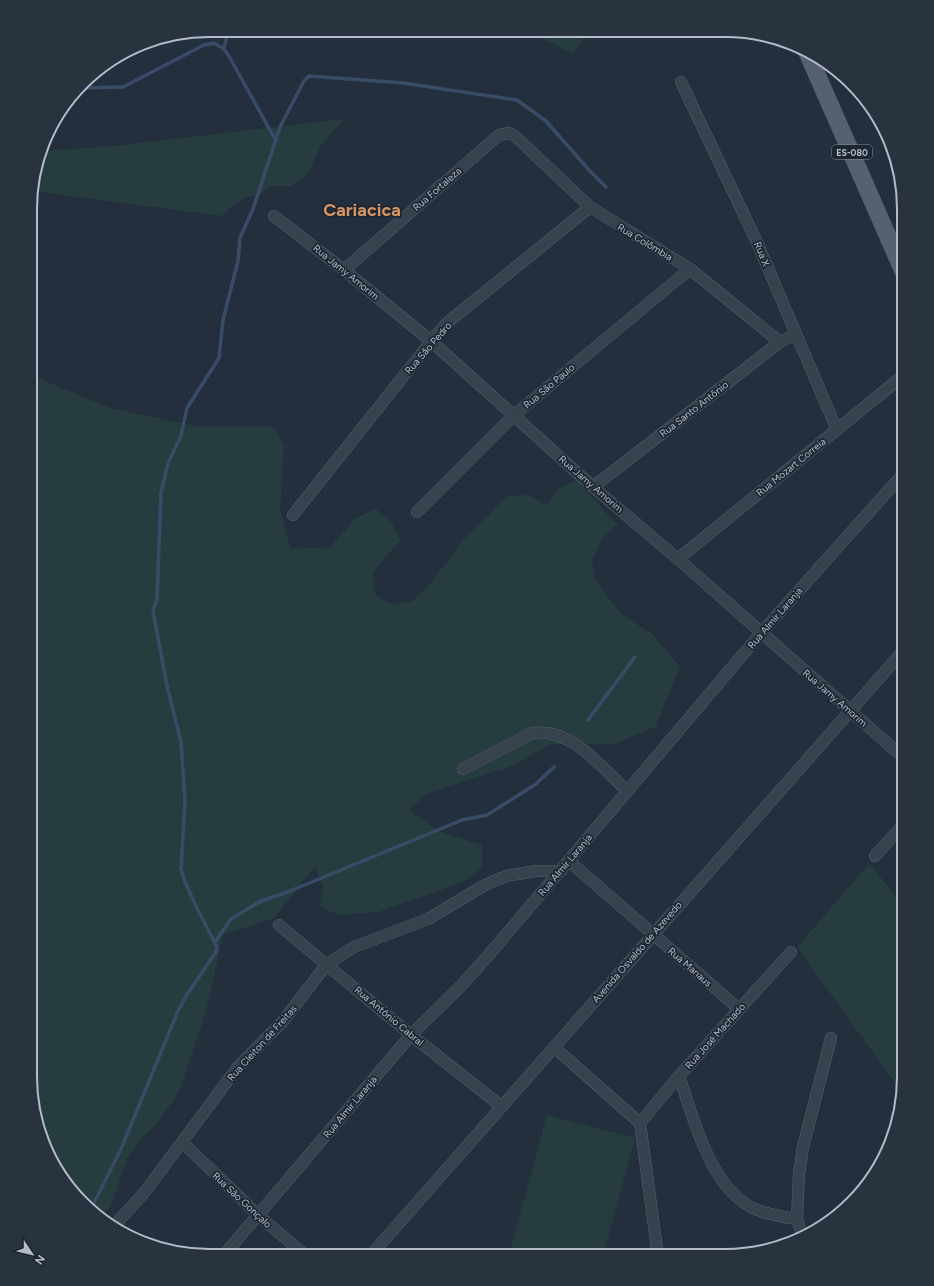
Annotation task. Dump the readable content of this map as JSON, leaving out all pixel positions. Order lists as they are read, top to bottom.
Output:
{
  "streets": {
    "main road": ["ES-080"],
    "street": [
      "Rua Fortaleza",
      "Rua Colômbia",
      "Rua X",
      "Rua Jamy Amorim",
      "Rua São Pedro",
      "Rua São Paulo",
      "Rua Santo Antônio",
      "Rua Mozart Correia",
      "Rua Almir Laranja",
      "Avenida Osvaldo de Azevedo",
      "Rua Manaus",
      "Rua Antônio Cabral",
      "Rua José Machado",
      "Rua Cleiton de Freitas",
      "Rua São Gonçalo"
    ]
  },
  "crossings": [
    ["Rua Fortaleza", "Rua Colômbia"],
    ["Rua Fortaleza", "Rua Jamy Amorim"],
    ["Rua Colômbia", "Rua São Pedro"],
    ["Rua Colômbia", "Rua São Paulo"],
    ["Rua Colômbia", "Rua Santo Antônio"],
    ["Rua X", "Rua Santo Antônio"],
    ["Rua X", "Rua Mozart Correia"],
    ["Rua Jamy Amorim", "Rua São Pedro"],
    ["Rua Jamy Amorim", "Rua São Paulo"],
    ["Rua Jamy Amorim", "Rua Santo Antônio"],
    ["Rua Jamy Amorim", "Rua Mozart Correia"],
    ["Rua Jamy Amorim", "Rua Almir Laranja"],
    ["Rua Jamy Amorim", "Avenida Osvaldo de Azevedo"],
    ["Rua Almir Laranja", "Rua Manaus"],
    ["Rua Almir Laranja", "Rua Antônio Cabral"],
    ["Rua Almir Laranja", "Rua Cleiton de Freitas"],
    ["Rua Almir Laranja", "Rua São Gonçalo"],
    ["Avenida Osvaldo de Azevedo", "Rua Manaus"],
    ["Avenida Osvaldo de Azevedo", "Rua Antônio Cabral"],
    ["Rua Manaus", "Rua José Machado"],
    ["Rua Antônio Cabral", "Rua Cleiton de Freitas"],
    ["Rua Cleiton de Freitas", "Rua São Gonçalo"]
  ],
  "districts": ["Cariacica"],
  "north": "bottom right"
}
